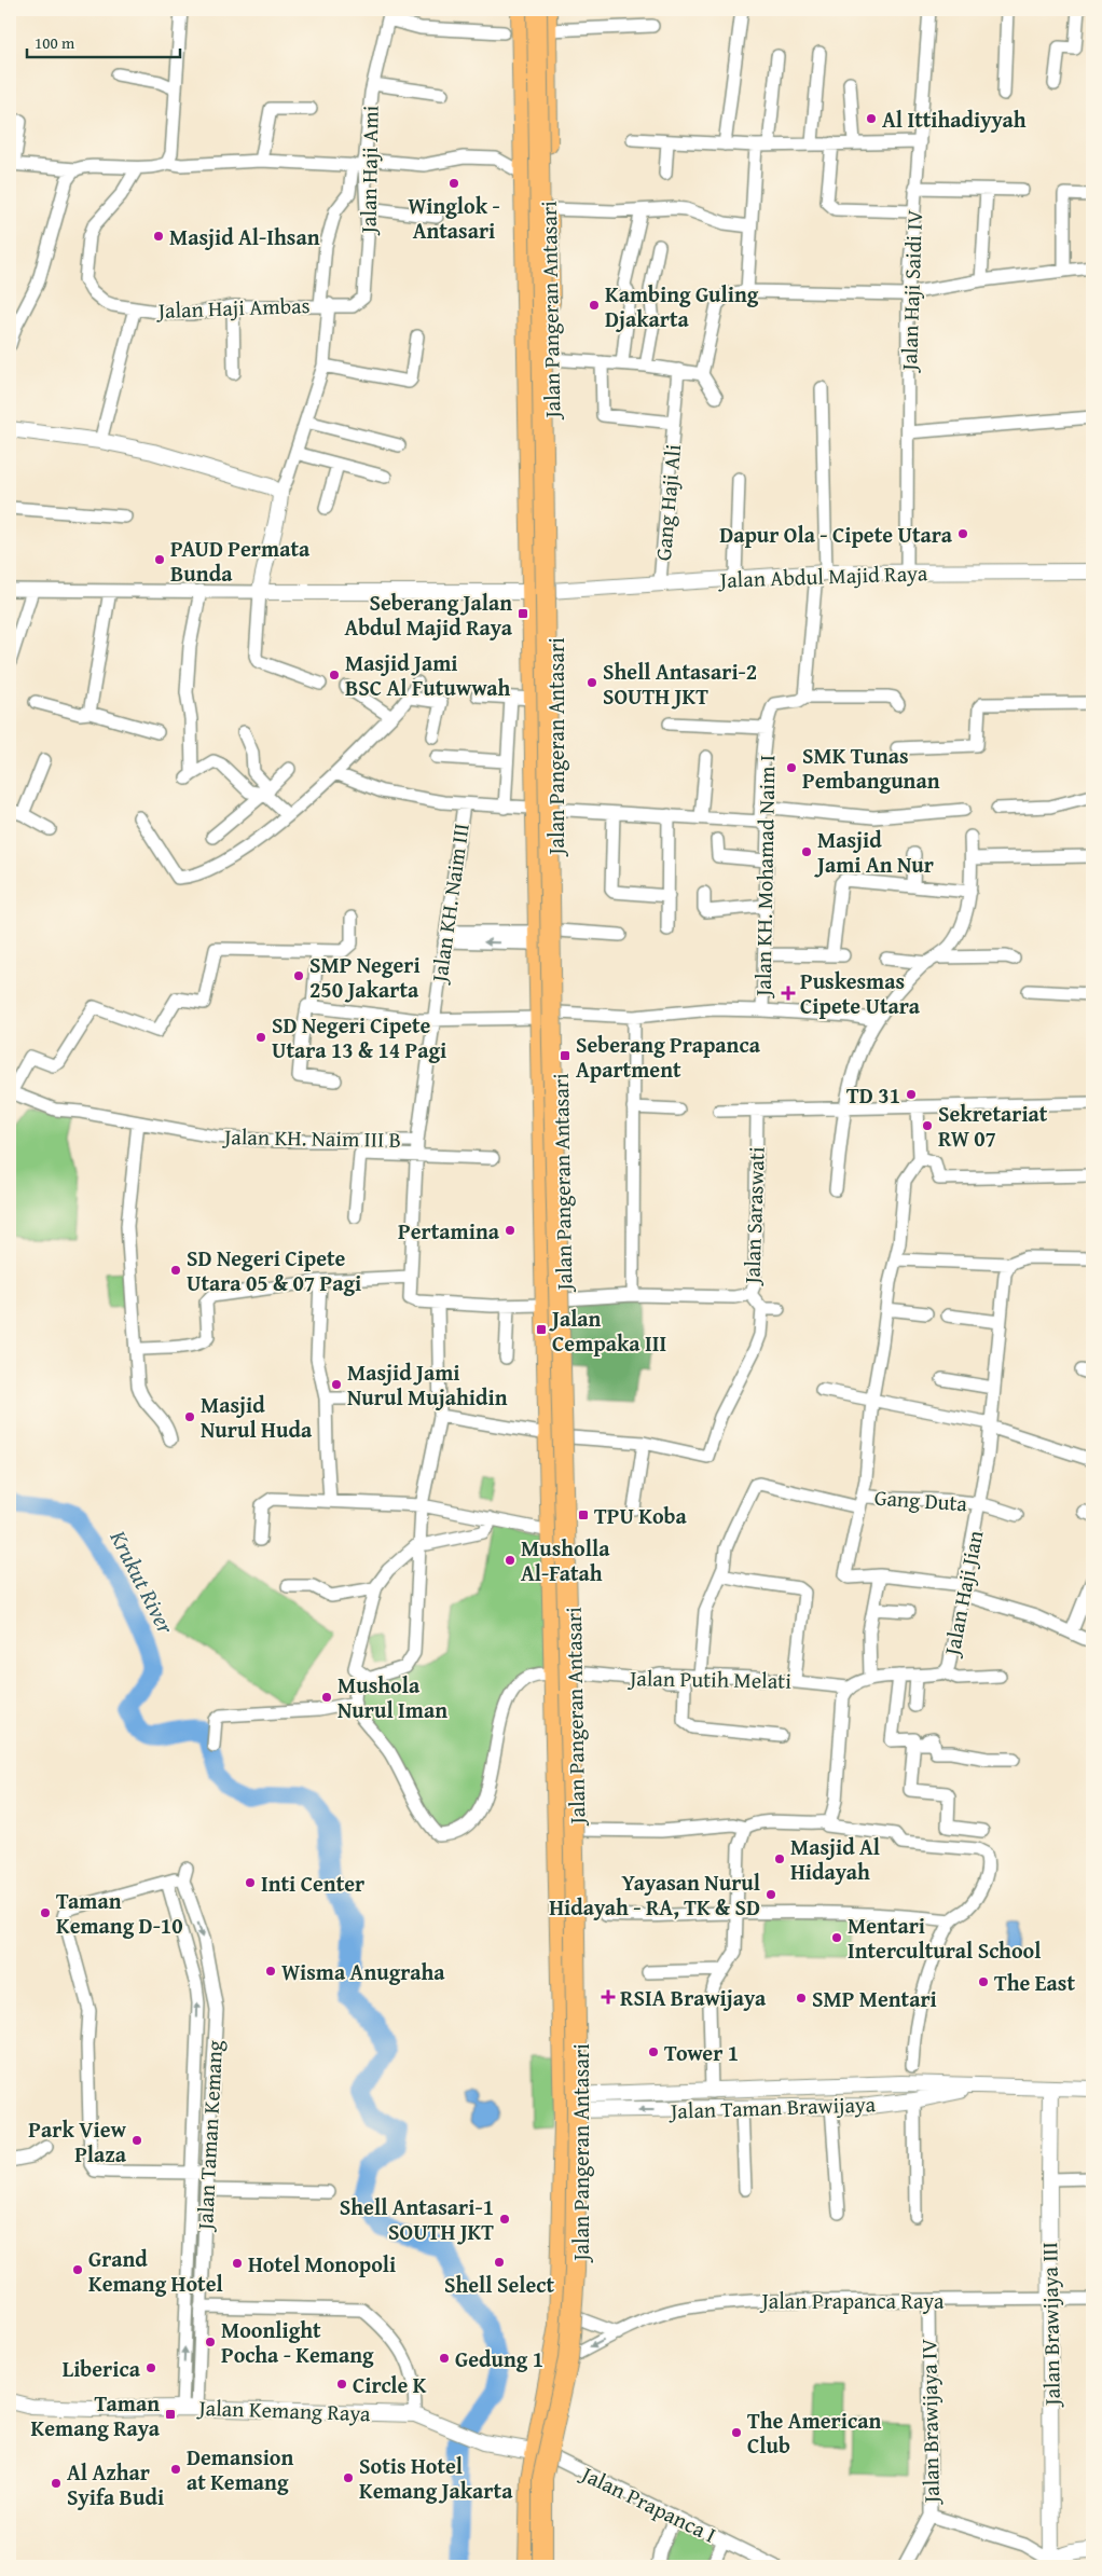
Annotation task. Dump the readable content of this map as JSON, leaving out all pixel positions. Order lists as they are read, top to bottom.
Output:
{
  "streets": {
    "main road": ["Jalan Pangeran Antasari"],
    "street": [
      "Jalan Haji Ami",
      "Jalan Haji Saidi IV",
      "Jalan Haji Ambas",
      "Gang Haji Ali",
      "Jalan Abdul Majid Raya",
      "Jalan KH. Mohamad Naim I",
      "Jalan KH. Naim III",
      "Jalan KH. Naim III B",
      "Jalan Saraswati",
      "Gang Duta",
      "Jalan Haji Jian",
      "Jalan Putih Melati",
      "Jalan Taman Brawijaya",
      "Jalan Taman Kemang",
      "Jalan Prapanca Raya",
      "Jalan Brawijaya III",
      "Jalan Kemang Raya",
      "Jalan Brawijaya IV",
      "Jalan Prapanca I"
    ]
  },
  "crossings": [
    ["Jalan Haji Ami", "Jalan Haji Ambas"],
    ["Jalan Haji Saidi IV", "Jalan Abdul Majid Raya"],
    ["Jalan Pangeran Antasari", "Jalan Abdul Majid Raya"],
    ["Jalan Pangeran Antasari", "Jalan KH. Naim III"],
    ["Jalan Pangeran Antasari", "Jalan Saraswati"],
    ["Jalan Pangeran Antasari", "Jalan Putih Melati"],
    ["Jalan Pangeran Antasari", "Jalan Taman Brawijaya"],
    ["Jalan Pangeran Antasari", "Jalan Prapanca Raya"],
    ["Jalan Pangeran Antasari", "Jalan Kemang Raya"],
    ["Gang Haji Ali", "Jalan Abdul Majid Raya"],
    ["Jalan KH. Mohamad Naim I", "Jalan KH. Naim III"],
    ["Jalan KH. Naim III", "Jalan KH. Naim III B"],
    ["Gang Duta", "Jalan Haji Jian"],
    ["Jalan Haji Jian", "Jalan Putih Melati"],
    ["Jalan Taman Brawijaya", "Jalan Brawijaya III"],
    ["Jalan Taman Kemang", "Jalan Kemang Raya"],
    ["Jalan Prapanca Raya", "Jalan Brawijaya III"],
    ["Jalan Prapanca Raya", "Jalan Brawijaya IV"],
    ["Jalan Kemang Raya", "Jalan Prapanca I"]
  ],
  "water": ["Krukut River"],
  "places": {
    "other": [
      "Al Ittihadiyyah",
      "Winglok - Antasari",
      "Masjid Al-Ihsan",
      "Kambing Guling Djakarta",
      "Dapur Ola - Cipete Utara",
      "PAUD Permata Bunda",
      "Masjid Jami BSC Al Futuwwah",
      "Shell Antasari-2 SOUTH JKT",
      "SMK Tunas Pembangunan",
      "Masjid Jami An Nur",
      "SMP Negeri 250 Jakarta",
      "SD Negeri Cipete Utara 13 & 14 Pagi",
      "TD 31",
      "Sekretariat RW 07",
      "Pertamina",
      "SD Negeri Cipete Utara 05 & 07 Pagi",
      "Masjid Jami Nurul Mujahidin",
      "Masjid Nurul Huda",
      "Musholla Al-Fatah",
      "Mushola Nurul Iman",
      "Masjid Al Hidayah",
      "Inti Center",
      "Yayasan Nurul Hidayah - RA, TK & SD",
      "Taman Kemang D-10",
      "Mentari Intercultural School",
      "Wisma Anugraha",
      "The East",
      "SMP Mentari",
      "Tower 1",
      "Park View Plaza",
      "Shell Antasari-1 SOUTH JKT",
      "Shell Select",
      "Hotel Monopoli",
      "Grand Kemang Hotel",
      "Moonlight Pocha - Kemang",
      "Gedung 1",
      "Liberica",
      "Circle K",
      "The American Club",
      "Demansion at Kemang",
      "Sotis Hotel Kemang Jakarta",
      "Al Azhar Syifa Budi"
    ],
    "transit": [
      "Seberang Jalan Abdul Majid Raya",
      "Seberang Prapanca Apartment",
      "Jalan Cempaka III",
      "TPU Koba",
      "Taman Kemang Raya"
    ],
    "health": ["Puskesmas Cipete Utara", "RSIA Brawijaya"]
  },
  "scale_bar": "100 m"
}
